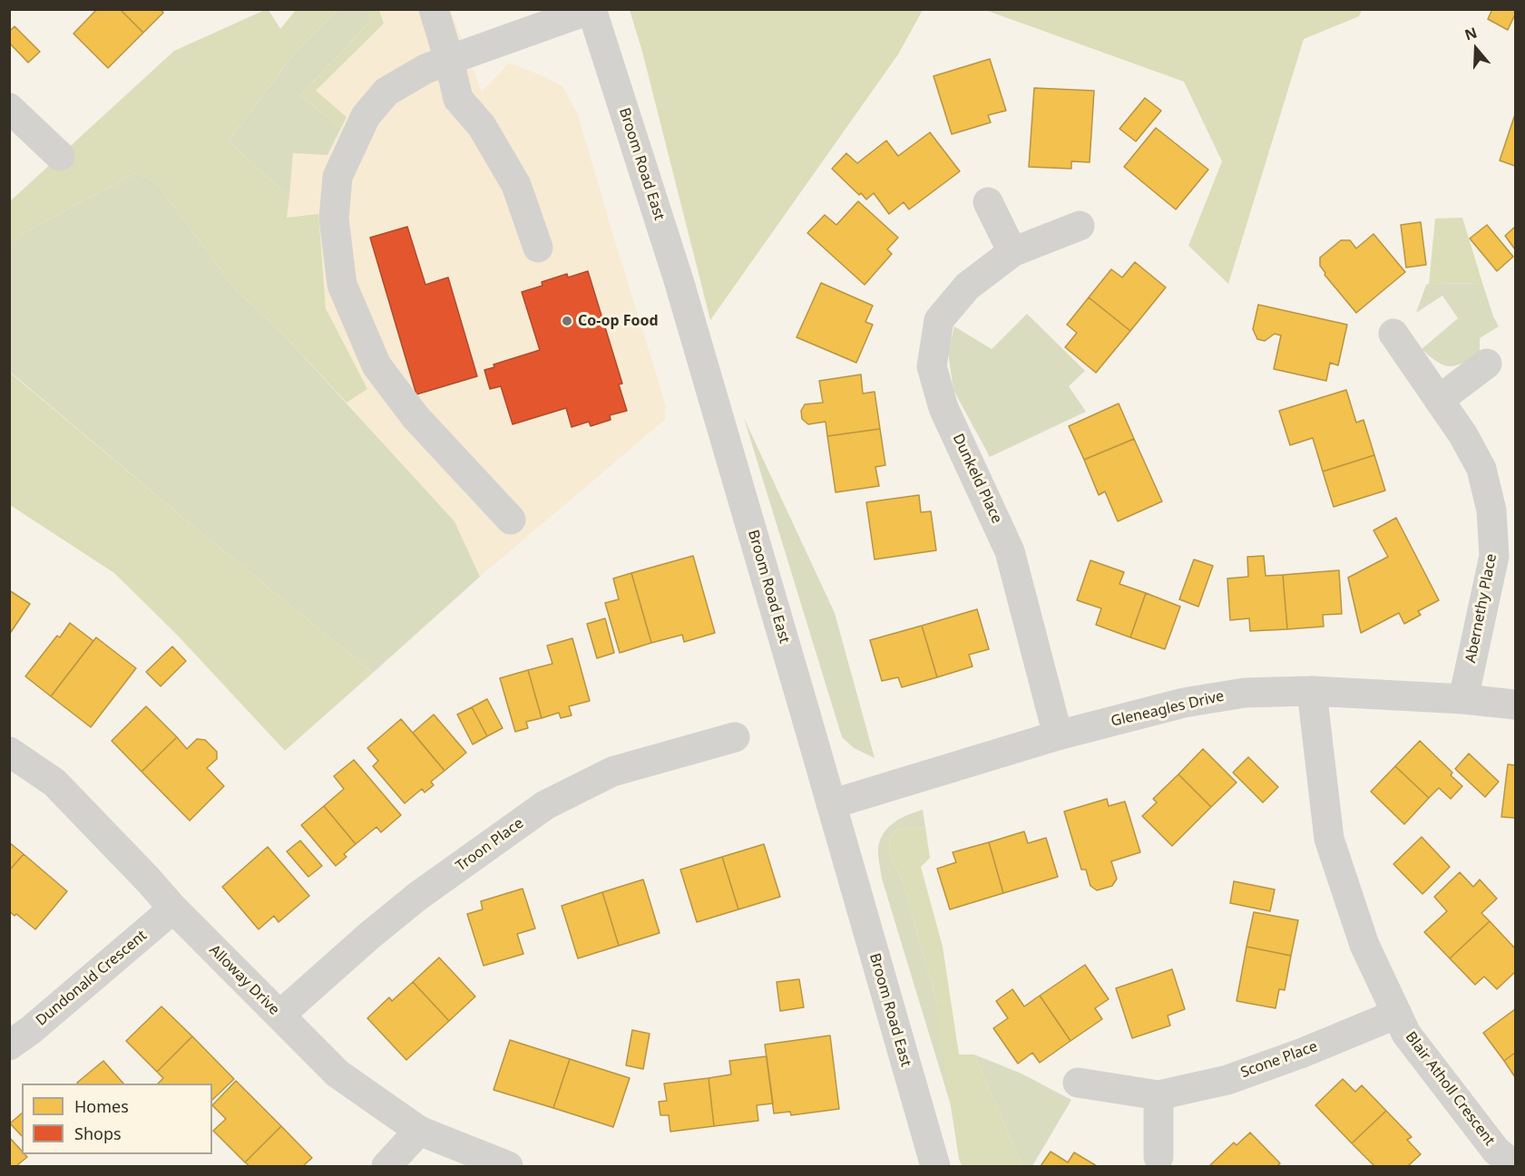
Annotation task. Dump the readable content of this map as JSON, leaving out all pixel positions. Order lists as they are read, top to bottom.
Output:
{
  "streets": {
    "street": [
      "Broom Road East",
      "Dunkeld Place",
      "Abernethy Place",
      "Gleneagles Drive",
      "Troon Place",
      "Dundonald Crescent",
      "Alloway Drive",
      "Scone Place",
      "Blair Atholl Crescent"
    ]
  },
  "crossings": [
    ["Broom Road East", "Gleneagles Drive"],
    ["Dunkeld Place", "Gleneagles Drive"],
    ["Abernethy Place", "Gleneagles Drive"],
    ["Gleneagles Drive", "Blair Atholl Crescent"],
    ["Troon Place", "Alloway Drive"],
    ["Dundonald Crescent", "Alloway Drive"],
    ["Scone Place", "Blair Atholl Crescent"]
  ],
  "places": ["Co-op Food"],
  "legend": ["Homes", "Shops"],
  "north": "top"
}
